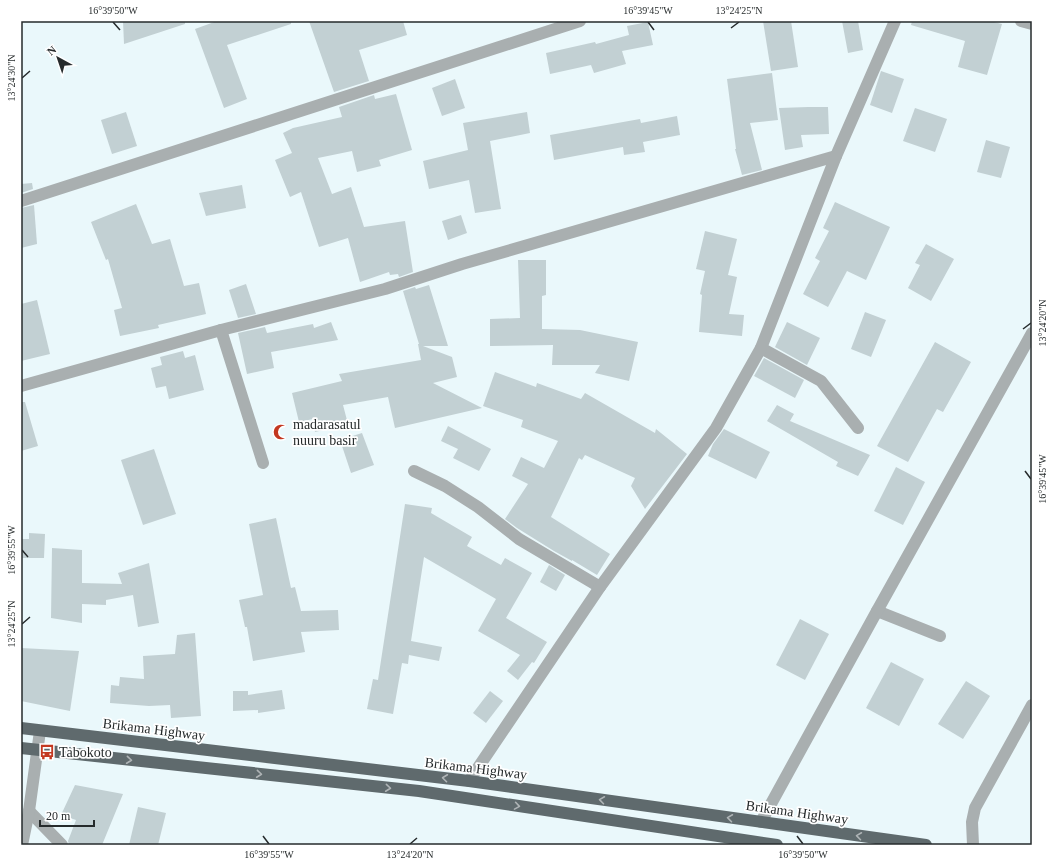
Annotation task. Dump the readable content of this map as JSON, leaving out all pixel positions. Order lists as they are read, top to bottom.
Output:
{
  "streets": {
    "highway": ["Brikama Highway"]
  },
  "places": {
    "mosque": ["madarasatul nuuru basir"],
    "bus stop": ["Tabokoto"]
  },
  "scale_bar": "20 m",
  "north": "top left",
  "coordinates": [
    "16°39'50\"W",
    "16°39'45\"W",
    "13°24'25\"N",
    "13°24'30\"N",
    "13°24'20\"N",
    "16°39'55\"W"
  ]
}
